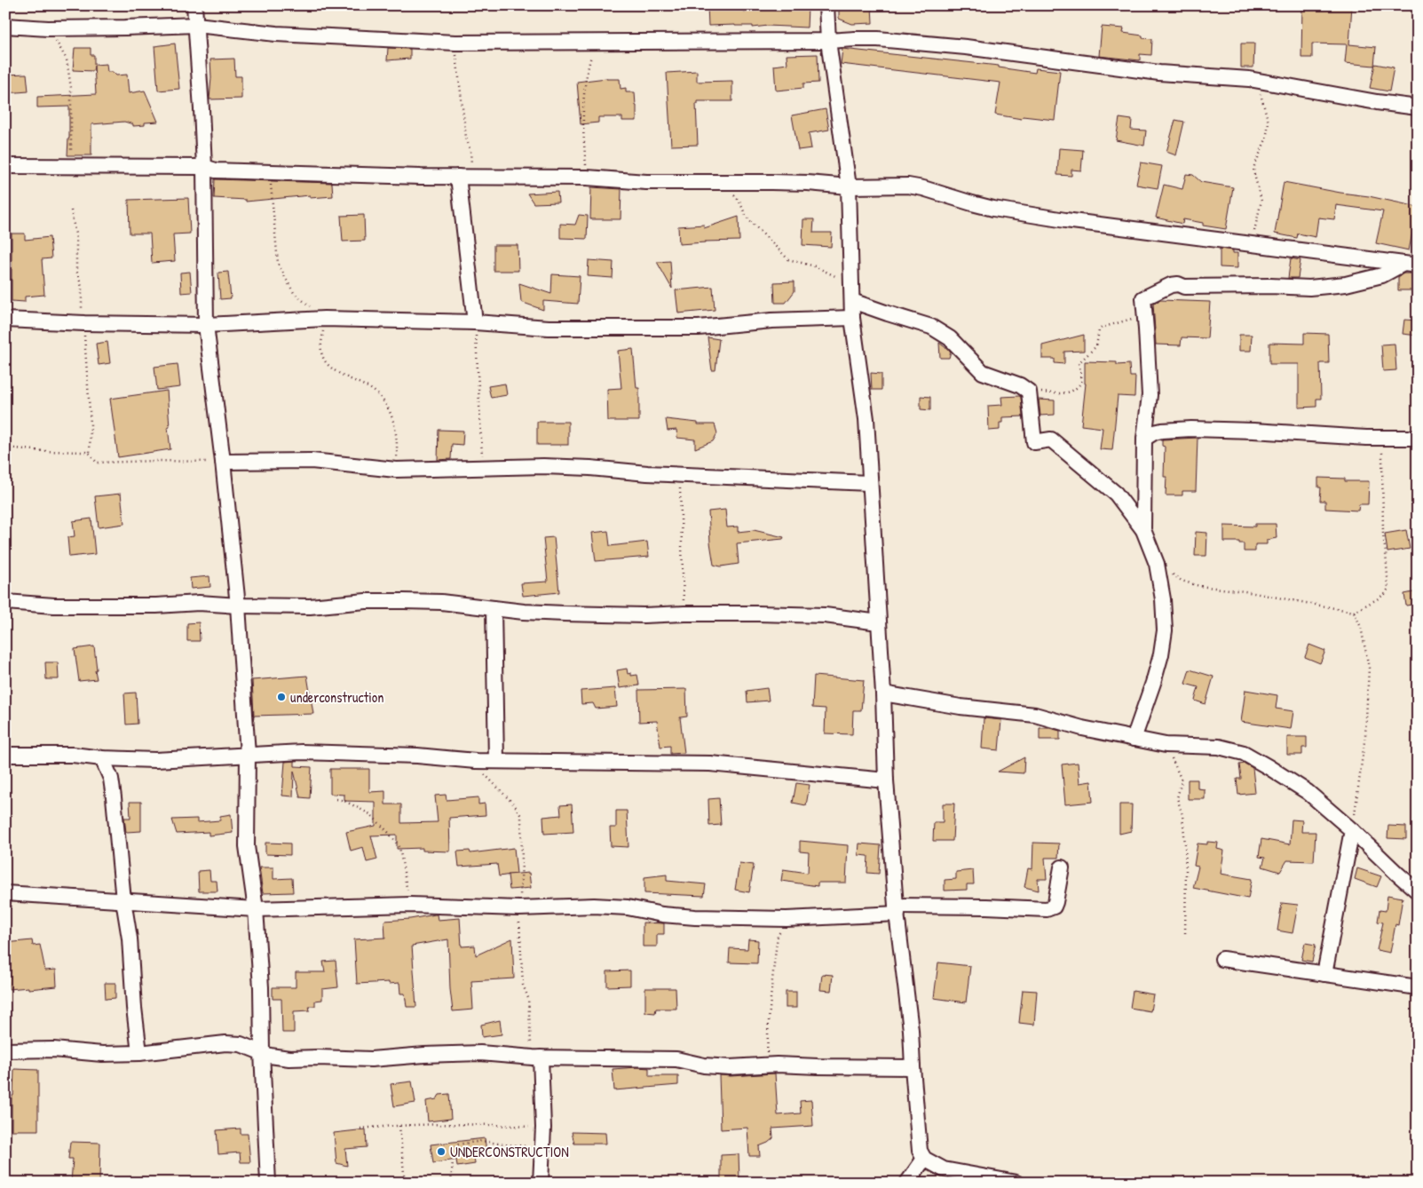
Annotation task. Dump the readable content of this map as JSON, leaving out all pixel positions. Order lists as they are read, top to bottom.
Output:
{
  "places": ["underconstruction", "UNDERCONSTRUCTION"]
}
